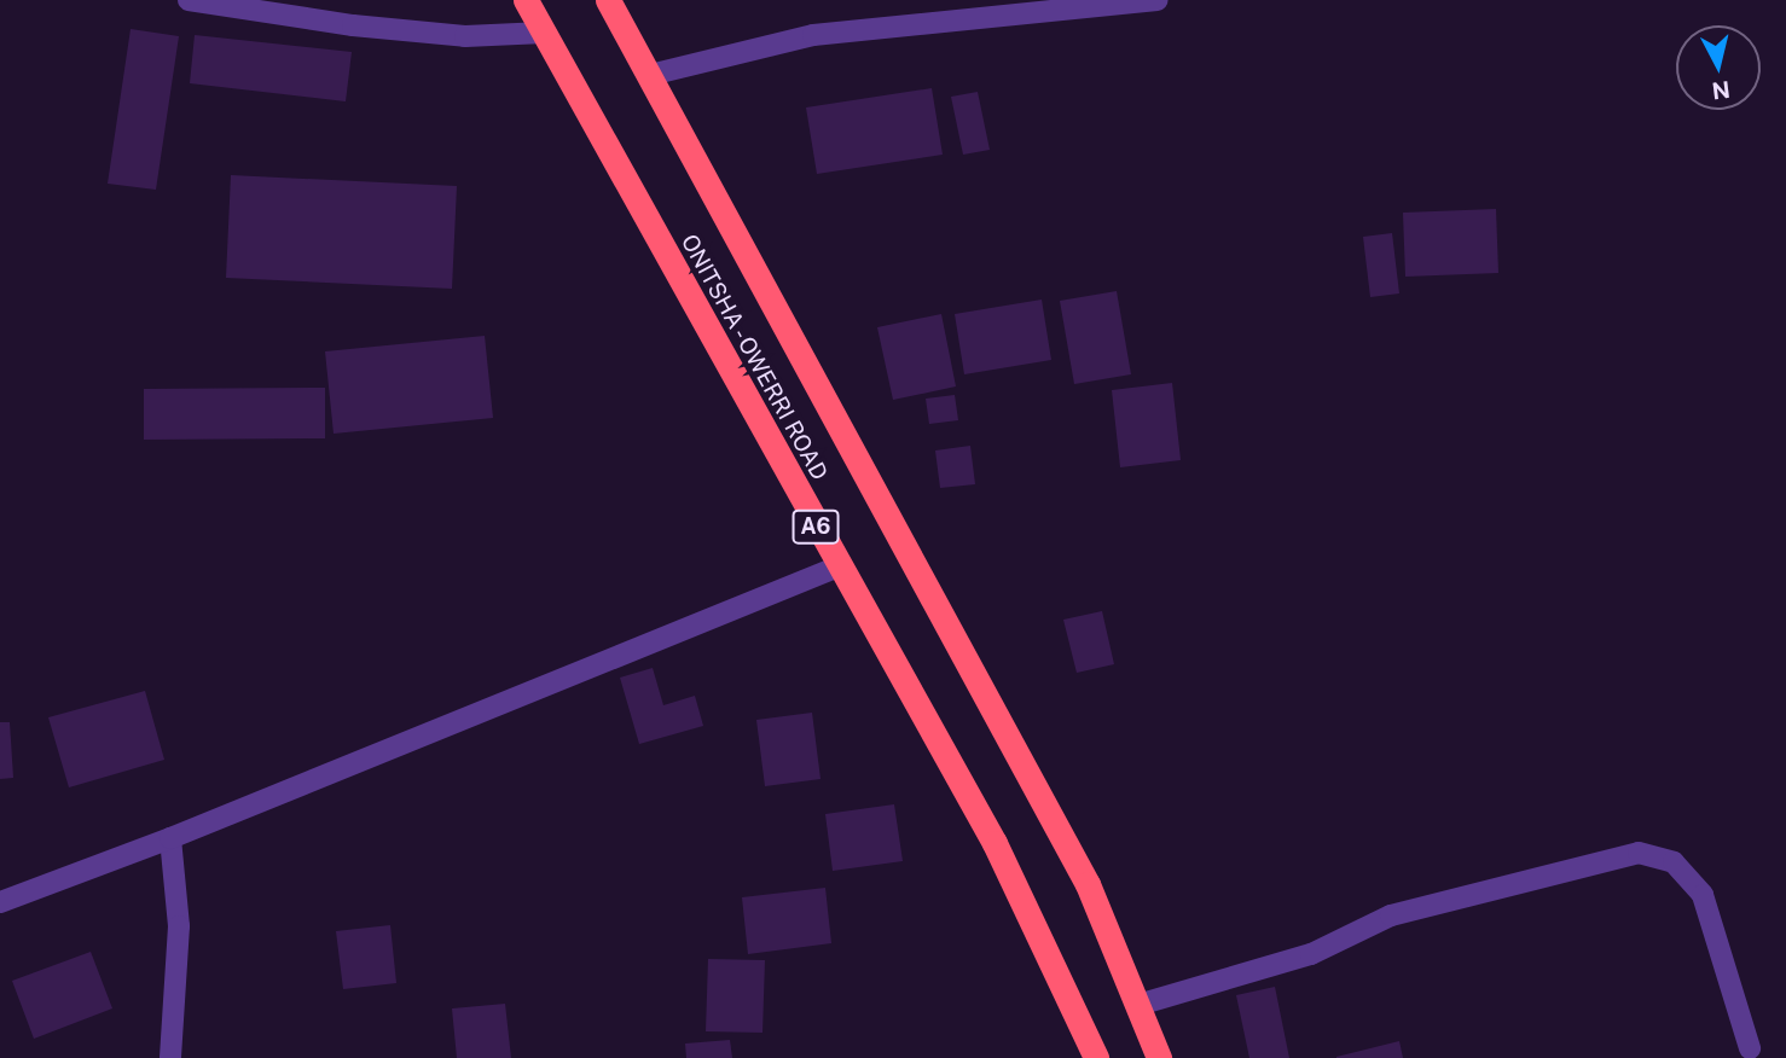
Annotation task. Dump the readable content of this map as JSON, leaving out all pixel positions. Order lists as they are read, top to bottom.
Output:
{
  "streets": {
    "highway": ["ONITSHA - OWERRI ROAD", "A6"]
  },
  "north": "bottom"
}
